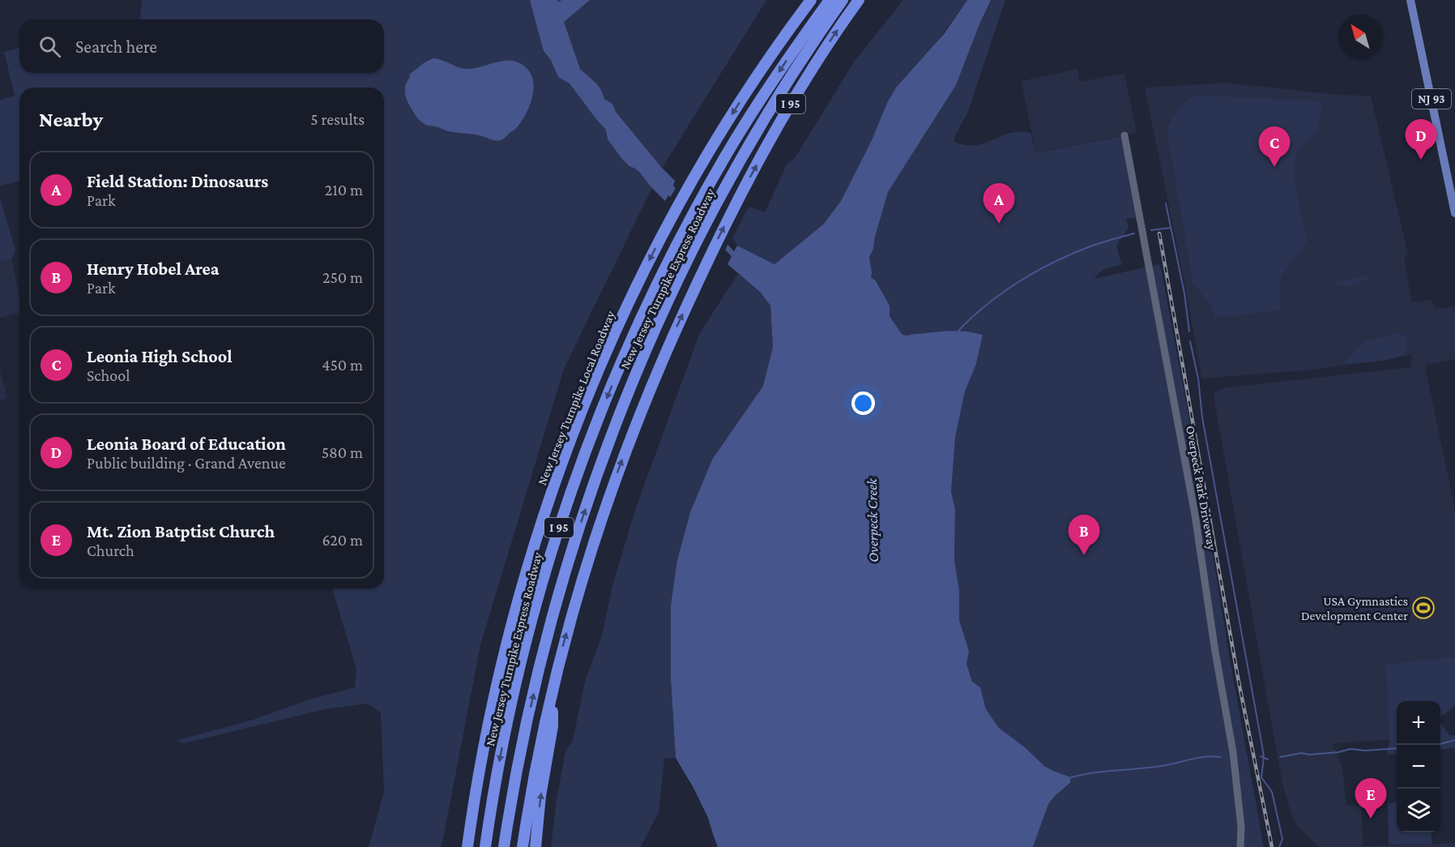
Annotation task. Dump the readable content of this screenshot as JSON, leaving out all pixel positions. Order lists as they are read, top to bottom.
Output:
{
  "streets": {
    "highway": ["I 95", "New Jersey Turnpike Express Roadway", "New Jersey Turnpike Local Roadway"],
    "main road": ["NJ 93"],
    "street": ["Overpeck Park Driveway"]
  },
  "water": ["Overpeck Creek"],
  "places": {
    "sports": ["USA Gymnastics Development Center"]
  },
  "north": "top left",
  "page": {
    "search": "Search here",
    "heading": ["Nearby", "5 results"],
    "pins": [
      "D",
      "C",
      "A",
      "B",
      "E"
    ],
    "list": [
      {
        "mark": "A",
        "name": "Field Station: Dinosaurs",
        "note": "Park",
        "value": "210 m"
      },
      {
        "mark": "B",
        "name": "Henry Hobel Area",
        "note": "Park",
        "value": "250 m"
      },
      {
        "mark": "C",
        "name": "Leonia High School",
        "note": "School",
        "value": "450 m"
      },
      {
        "mark": "D",
        "name": "Leonia Board of Education",
        "note": "Public building · Grand Avenue",
        "value": "580 m"
      },
      {
        "mark": "E",
        "name": "Mt. Zion Batptist Church",
        "note": "Church",
        "value": "620 m"
      }
    ],
    "map_buttons": ["+", "−"]
  }
}
